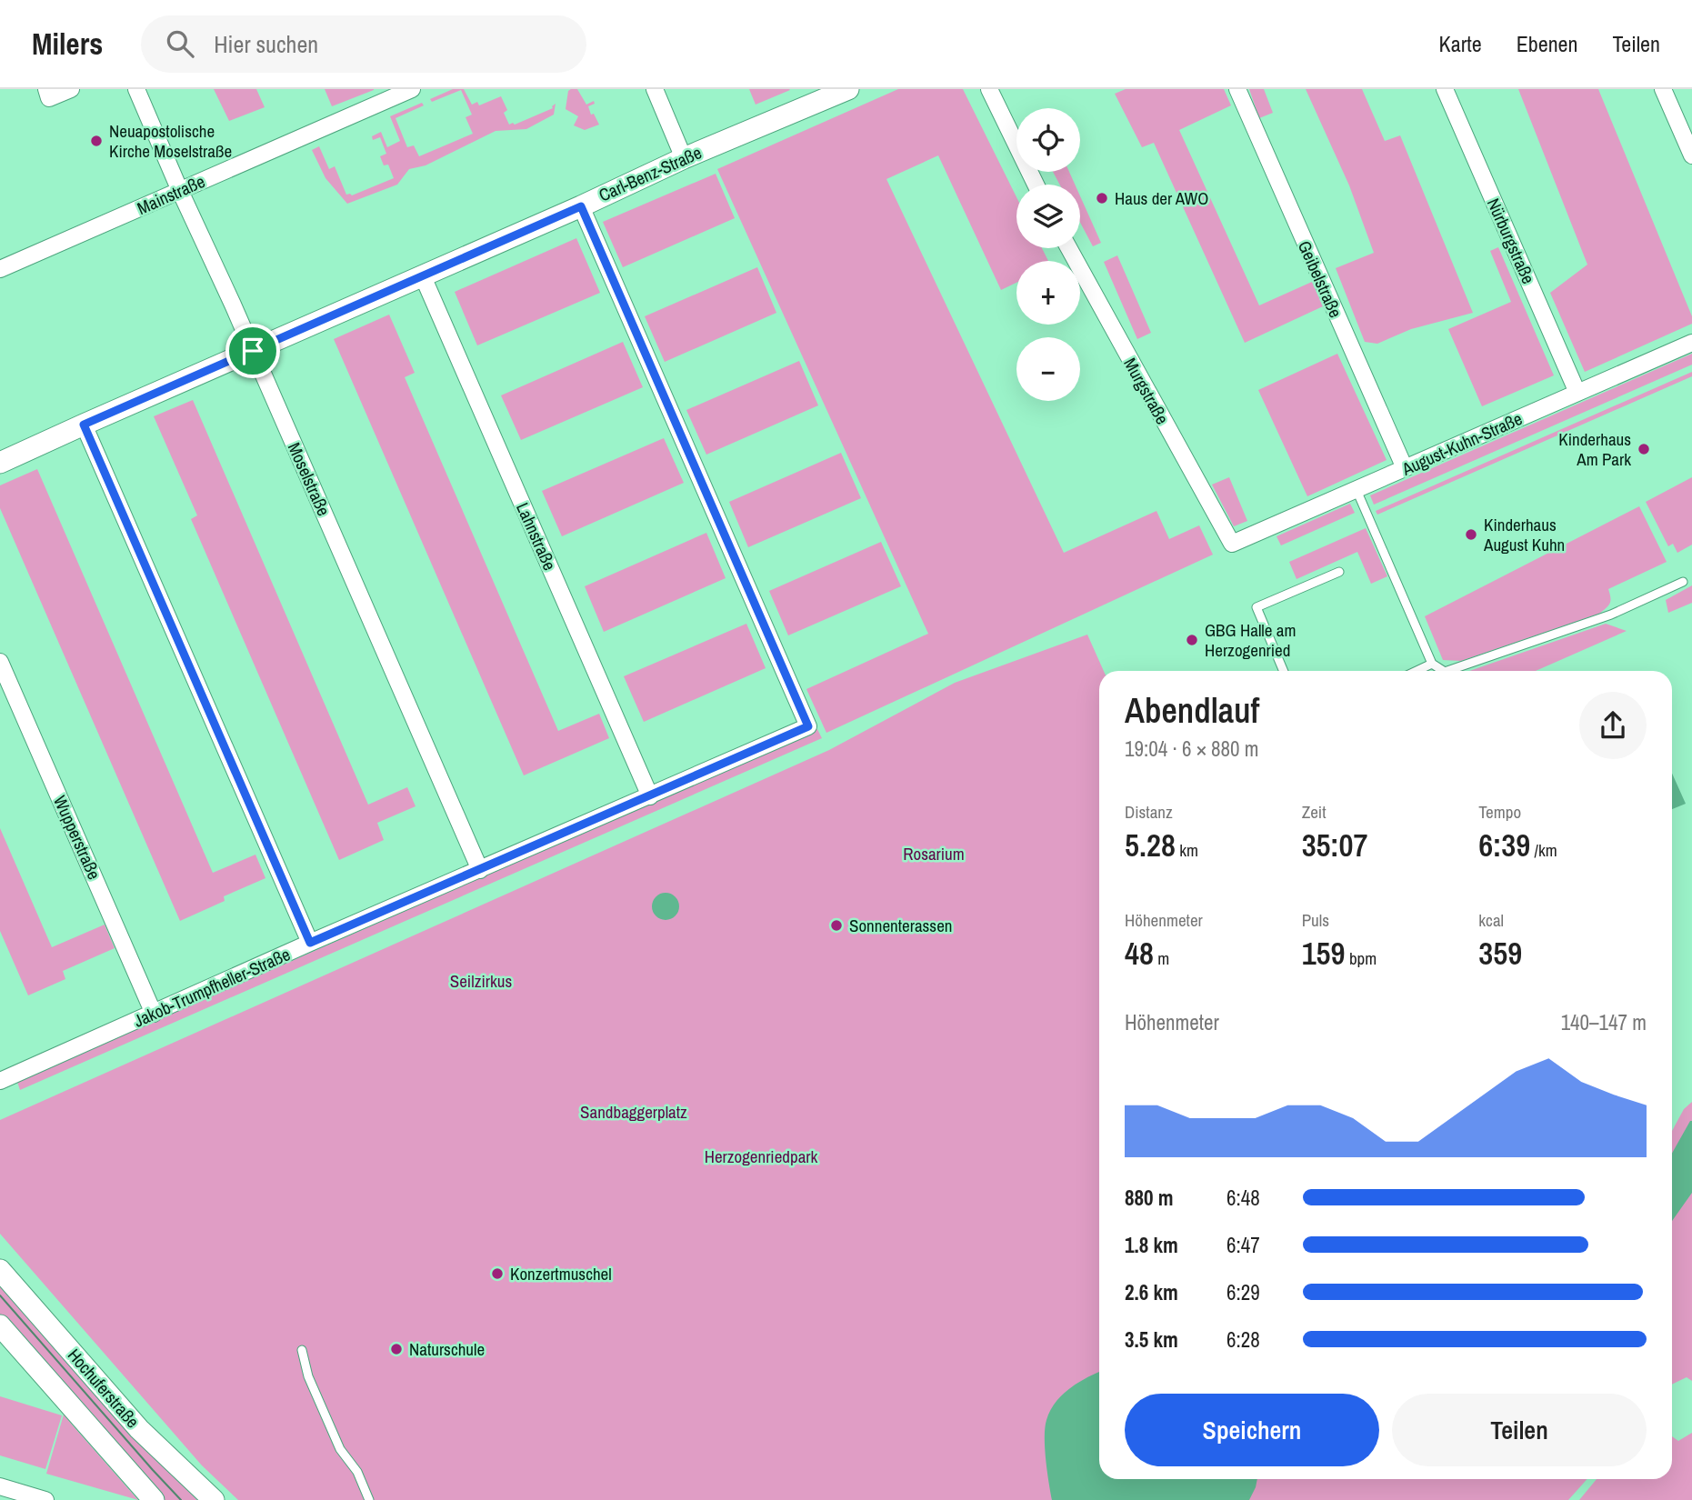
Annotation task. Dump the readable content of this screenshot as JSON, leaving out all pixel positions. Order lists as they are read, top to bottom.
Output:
{
  "streets": {
    "street": [
      "Carl-Benz-Straße",
      "Mainstraße",
      "Nürburgstraße",
      "Geibelstraße",
      "Murgstraße",
      "August-Kuhn-Straße",
      "Moselstraße",
      "Lahnstraße",
      "Wupperstraße",
      "Jakob-Trumpfheller-Straße",
      "Hochuferstraße"
    ]
  },
  "crossings": [
    ["Carl-Benz-Straße", "Moselstraße"],
    ["Carl-Benz-Straße", "Lahnstraße"],
    ["Carl-Benz-Straße", "Jakob-Trumpfheller-Straße"],
    ["Mainstraße", "Moselstraße"],
    ["Nürburgstraße", "August-Kuhn-Straße"],
    ["Geibelstraße", "August-Kuhn-Straße"],
    ["Murgstraße", "August-Kuhn-Straße"],
    ["Moselstraße", "Jakob-Trumpfheller-Straße"],
    ["Lahnstraße", "Jakob-Trumpfheller-Straße"],
    ["Wupperstraße", "Jakob-Trumpfheller-Straße"]
  ],
  "parks": [
    "Rosarium",
    "Seilzirkus",
    "Sandbaggerplatz",
    "Herzogenriedpark"
  ],
  "places": [
    "Neuapostolische Kirche Moselstraße",
    "Haus der AWO",
    "Kinderhaus Am Park",
    "Kinderhaus August Kuhn",
    "GBG Halle am Herzogenried",
    "Sonnenterassen",
    "Konzertmuschel",
    "Naturschule"
  ],
  "page": {
    "header": "Milers",
    "search": "Hier suchen",
    "nav": ["Karte", "Ebenen", "Teilen"],
    "map_buttons": ["+", "−"],
    "heading": ["Abendlauf", "19:04 · 6 × 880 m"],
    "stats": [
      ["Distanz", "5.28 km"],
      ["Zeit", "35:07"],
      ["Tempo", "6:39 /km"],
      ["Höhenmeter", "48 m"],
      ["Puls", "159 bpm"],
      ["kcal", "359"]
    ],
    "chart": ["Höhenmeter", "140–147 m"],
    "list": [
      {
        "name": "880 m",
        "note": "6:48"
      },
      {
        "name": "1.8 km",
        "note": "6:47"
      },
      {
        "name": "2.6 km",
        "note": "6:29"
      },
      {
        "name": "3.5 km",
        "note": "6:28"
      }
    ],
    "buttons": ["Speichern", "Teilen"]
  }
}
